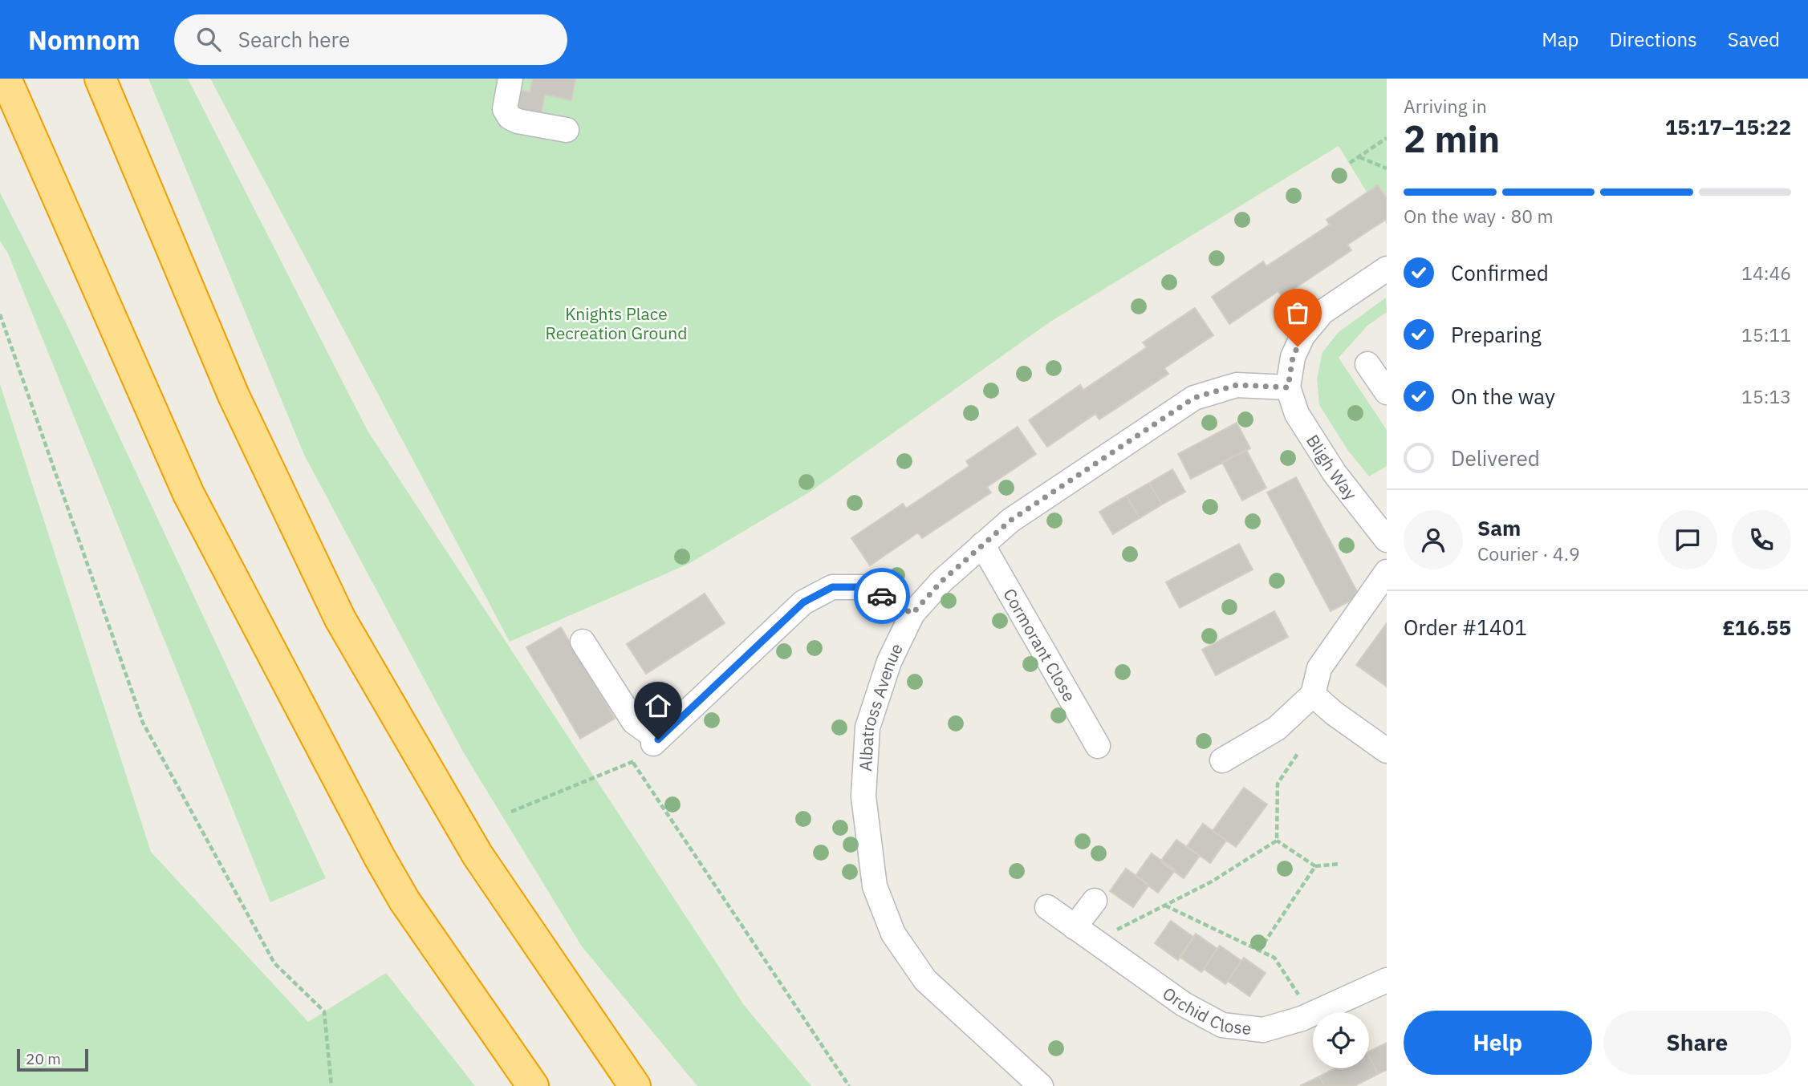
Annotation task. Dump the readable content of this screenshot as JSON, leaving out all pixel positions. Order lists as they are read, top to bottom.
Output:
{
  "streets": {
    "street": [
      "Bligh Way",
      "Cormorant Close",
      "Albatross Avenue",
      "Orchid Close"
    ]
  },
  "crossings": [
    ["Bligh Way", "Albatross Avenue"],
    ["Cormorant Close", "Albatross Avenue"]
  ],
  "parks": ["Knights Place Recreation Ground"],
  "scale_bar": "20 m",
  "page": {
    "header": "Nomnom",
    "search": "Search here",
    "nav": ["Map", "Directions", "Saved"],
    "heading": ["2 min", "Arriving in", "15:17–15:22"],
    "panel": [
      "Sam",
      "Courier · 4.9",
      "Order #1401",
      "£16.55"
    ],
    "bar": "On the way · 80 m",
    "list": [
      ["Confirmed", "14:46"],
      ["Preparing", "15:11"],
      ["On the way", "15:13"],
      "Delivered"
    ],
    "buttons": ["Help", "Share"],
    "scale": "20 m"
  }
}
